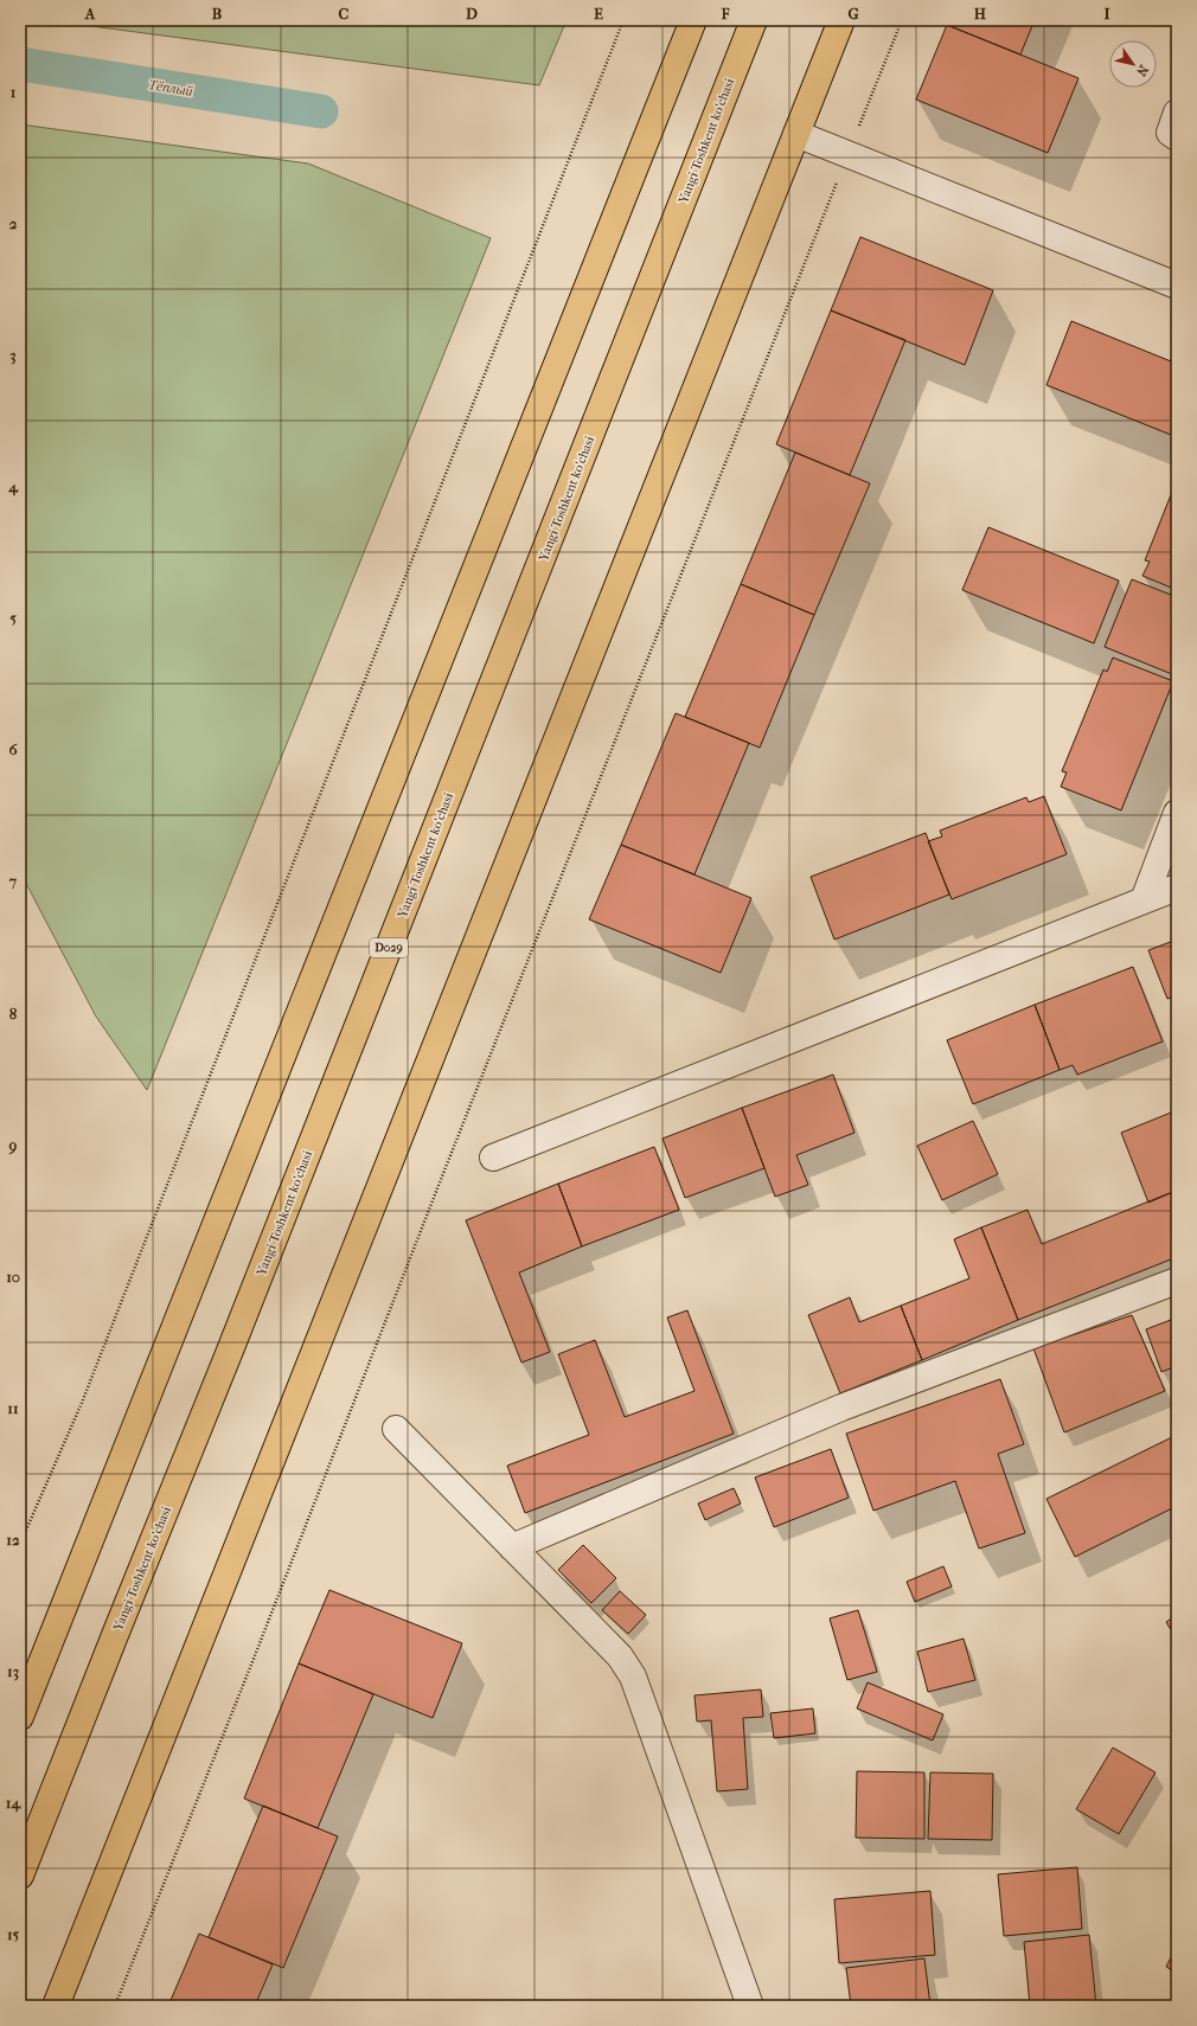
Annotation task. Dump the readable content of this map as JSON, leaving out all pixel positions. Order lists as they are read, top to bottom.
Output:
{
  "streets": {
    "main road": ["Yangi Toshkent ko‘chasi", "D029"]
  },
  "water": ["Тёплый"],
  "north": "bottom right",
  "grid": {
    "columns": [
      "A",
      "B",
      "C",
      "D",
      "E",
      "F",
      "G",
      "H",
      "I"
    ],
    "rows": [
      "1",
      "2",
      "3",
      "4",
      "5",
      "6",
      "7",
      "8",
      "9",
      "10",
      "11",
      "12",
      "13",
      "14",
      "15"
    ]
  }
}
